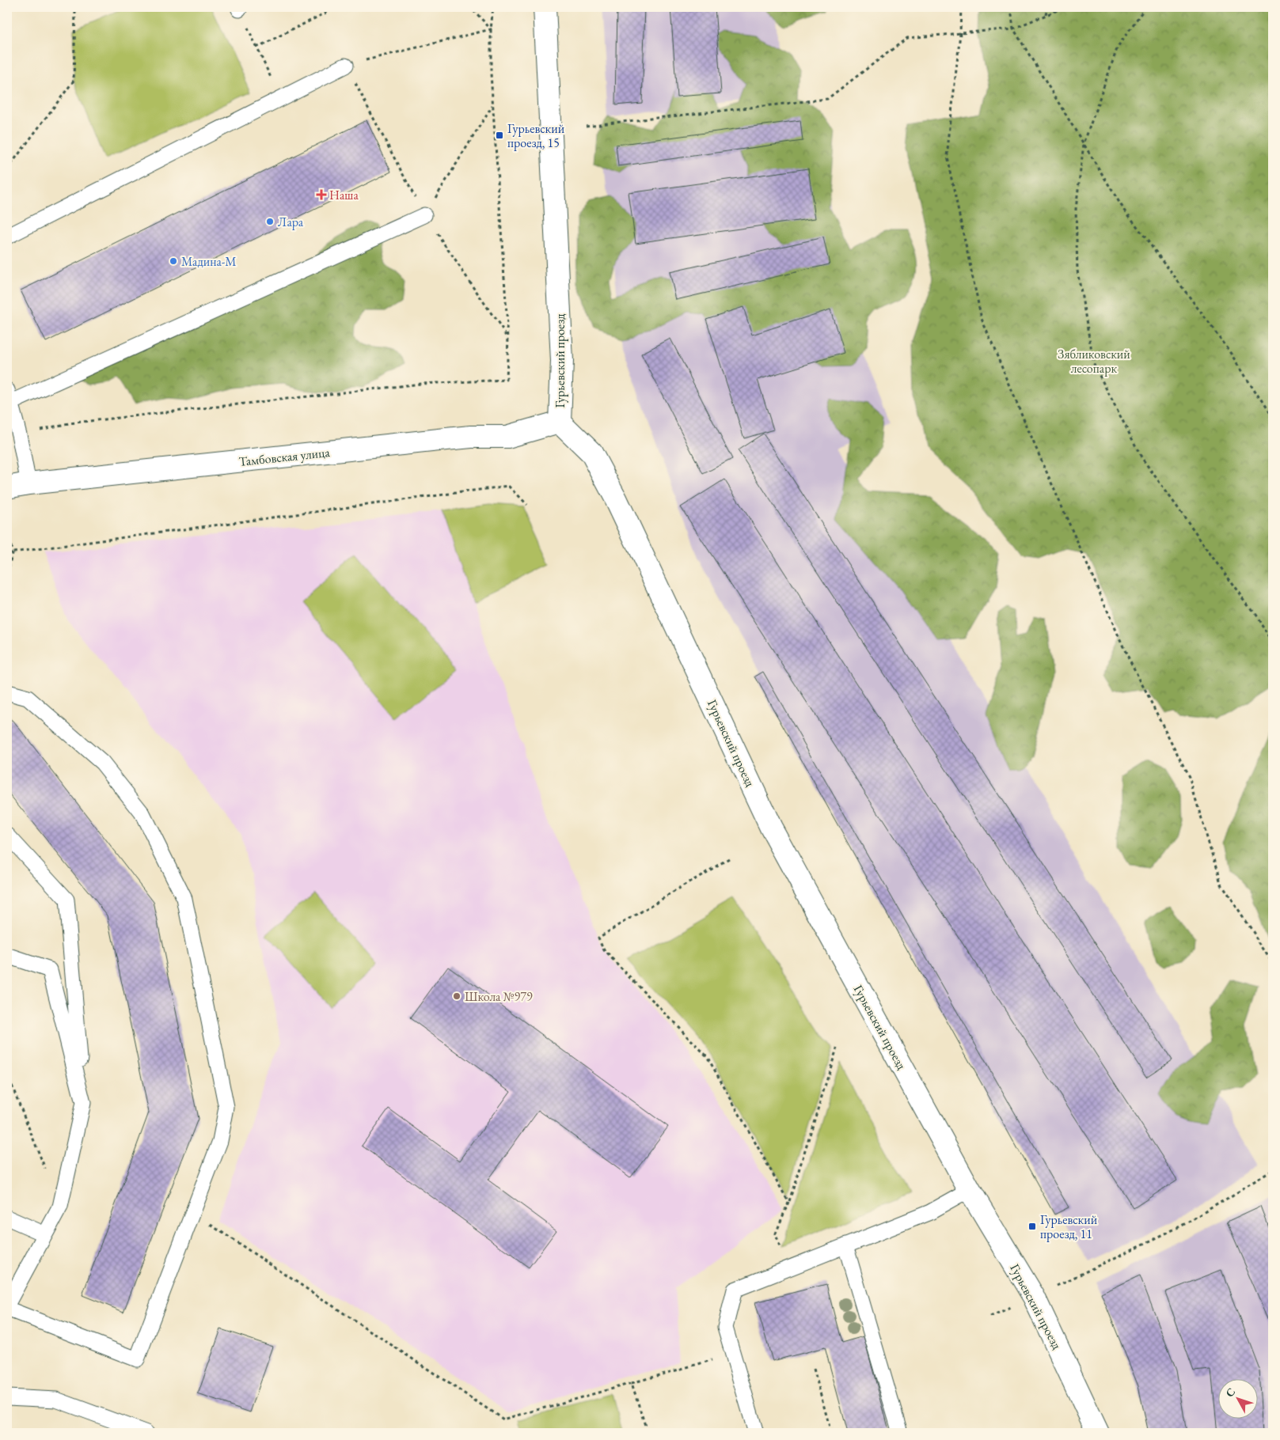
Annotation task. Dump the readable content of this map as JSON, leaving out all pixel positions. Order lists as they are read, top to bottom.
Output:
{
  "streets": {
    "street": ["Гурьевский проезд", "Тамбовская улица"]
  },
  "crossings": [
    ["Гурьевский проезд", "Тамбовская улица"]
  ],
  "parks": ["Зябликовский лесопарк"],
  "places": {
    "transit": ["Гурьевский проезд, 15", "Гурьевский проезд, 11"],
    "health": ["Наша"],
    "other": ["Лара", "Мадина-М", "Школа №979"]
  },
  "north": "top left"
}
